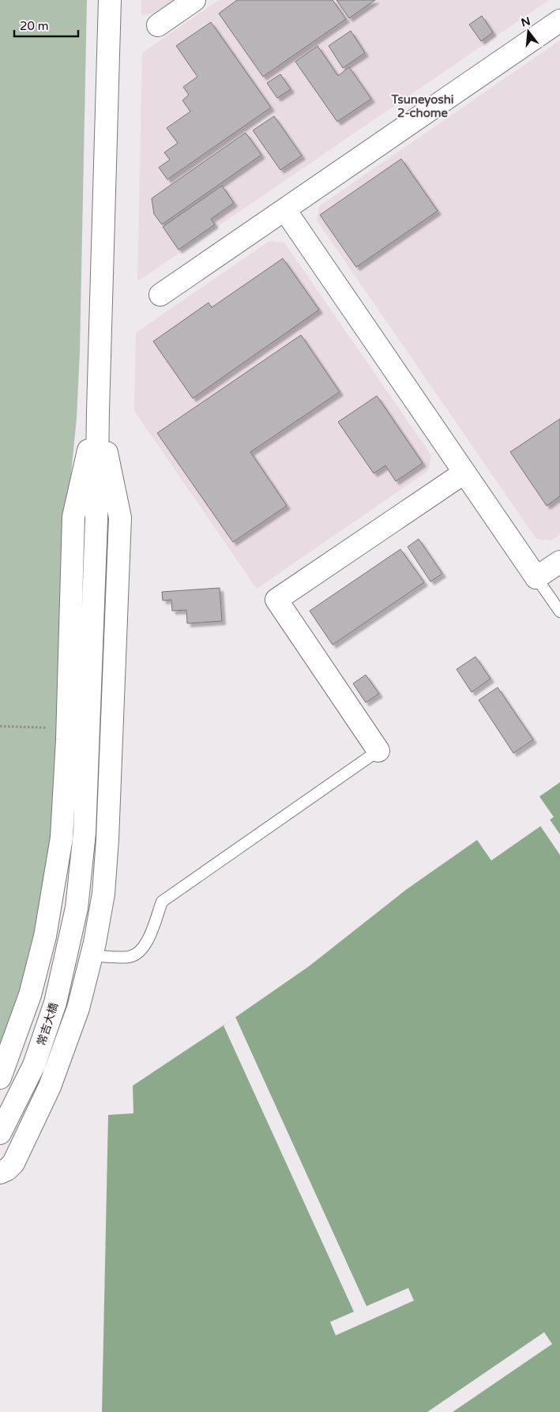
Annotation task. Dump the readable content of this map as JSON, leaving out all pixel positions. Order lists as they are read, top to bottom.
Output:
{
  "streets": {
    "street": ["常吉大橋"]
  },
  "districts": ["Tsuneyoshi 2-chome"],
  "scale_bar": "20 m",
  "north": "top"
}
